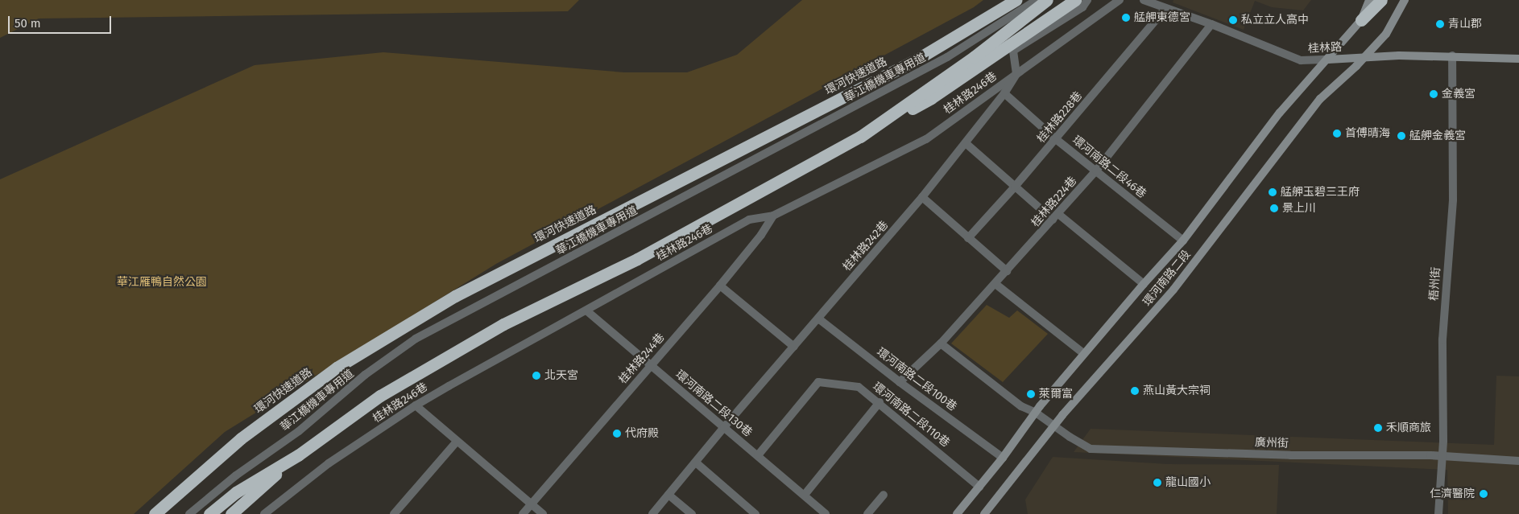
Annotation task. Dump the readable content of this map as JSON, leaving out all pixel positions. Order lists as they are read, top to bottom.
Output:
{
  "streets": {
    "highway": ["環河快速道路"],
    "street": [
      "桂林路",
      "華江橋機車專用道",
      "桂林路246巷",
      "桂林路228巷",
      "環河南路二段46巷",
      "桂林路224巷",
      "桂林路242巷",
      "環河南路二段",
      "梧州街",
      "桂林路244巷",
      "環河南路二段100巷",
      "環河南路二段130巷",
      "環河南路二段110巷",
      "廣州街"
    ]
  },
  "crossings": [
    ["桂林路", "桂林路228巷"],
    ["桂林路", "桂林路224巷"],
    ["桂林路", "環河南路二段"],
    ["桂林路", "梧州街"],
    ["桂林路246巷", "桂林路242巷"],
    ["桂林路246巷", "桂林路244巷"],
    ["桂林路246巷", "環河南路二段130巷"],
    ["桂林路228巷", "環河南路二段46巷"],
    ["環河南路二段46巷", "桂林路224巷"],
    ["環河南路二段46巷", "桂林路242巷"],
    ["環河南路二段46巷", "環河南路二段"],
    ["桂林路224巷", "環河南路二段100巷"],
    ["桂林路224巷", "廣州街"],
    ["桂林路242巷", "環河南路二段100巷"],
    ["桂林路242巷", "環河南路二段130巷"],
    ["環河南路二段", "環河南路二段100巷"],
    ["環河南路二段", "環河南路二段110巷"],
    ["環河南路二段", "廣州街"],
    ["梧州街", "廣州街"],
    ["桂林路244巷", "環河南路二段130巷"],
    ["環河南路二段130巷", "環河南路二段110巷"]
  ],
  "parks": ["華江雁鴨自然公園"],
  "places": [
    "艋舺東德宮",
    "私立立人高中",
    "青山郡",
    "金義宮",
    "首傅晴海",
    "艋舺金義宮",
    "艋舺玉碧三王府",
    "景上川",
    "北天宮",
    "燕山黃大宗祠",
    "萊爾富",
    "禾順商旅",
    "代府殿",
    "龍山國小",
    "仁濟醫院"
  ],
  "scale_bar": "50 m"
}
